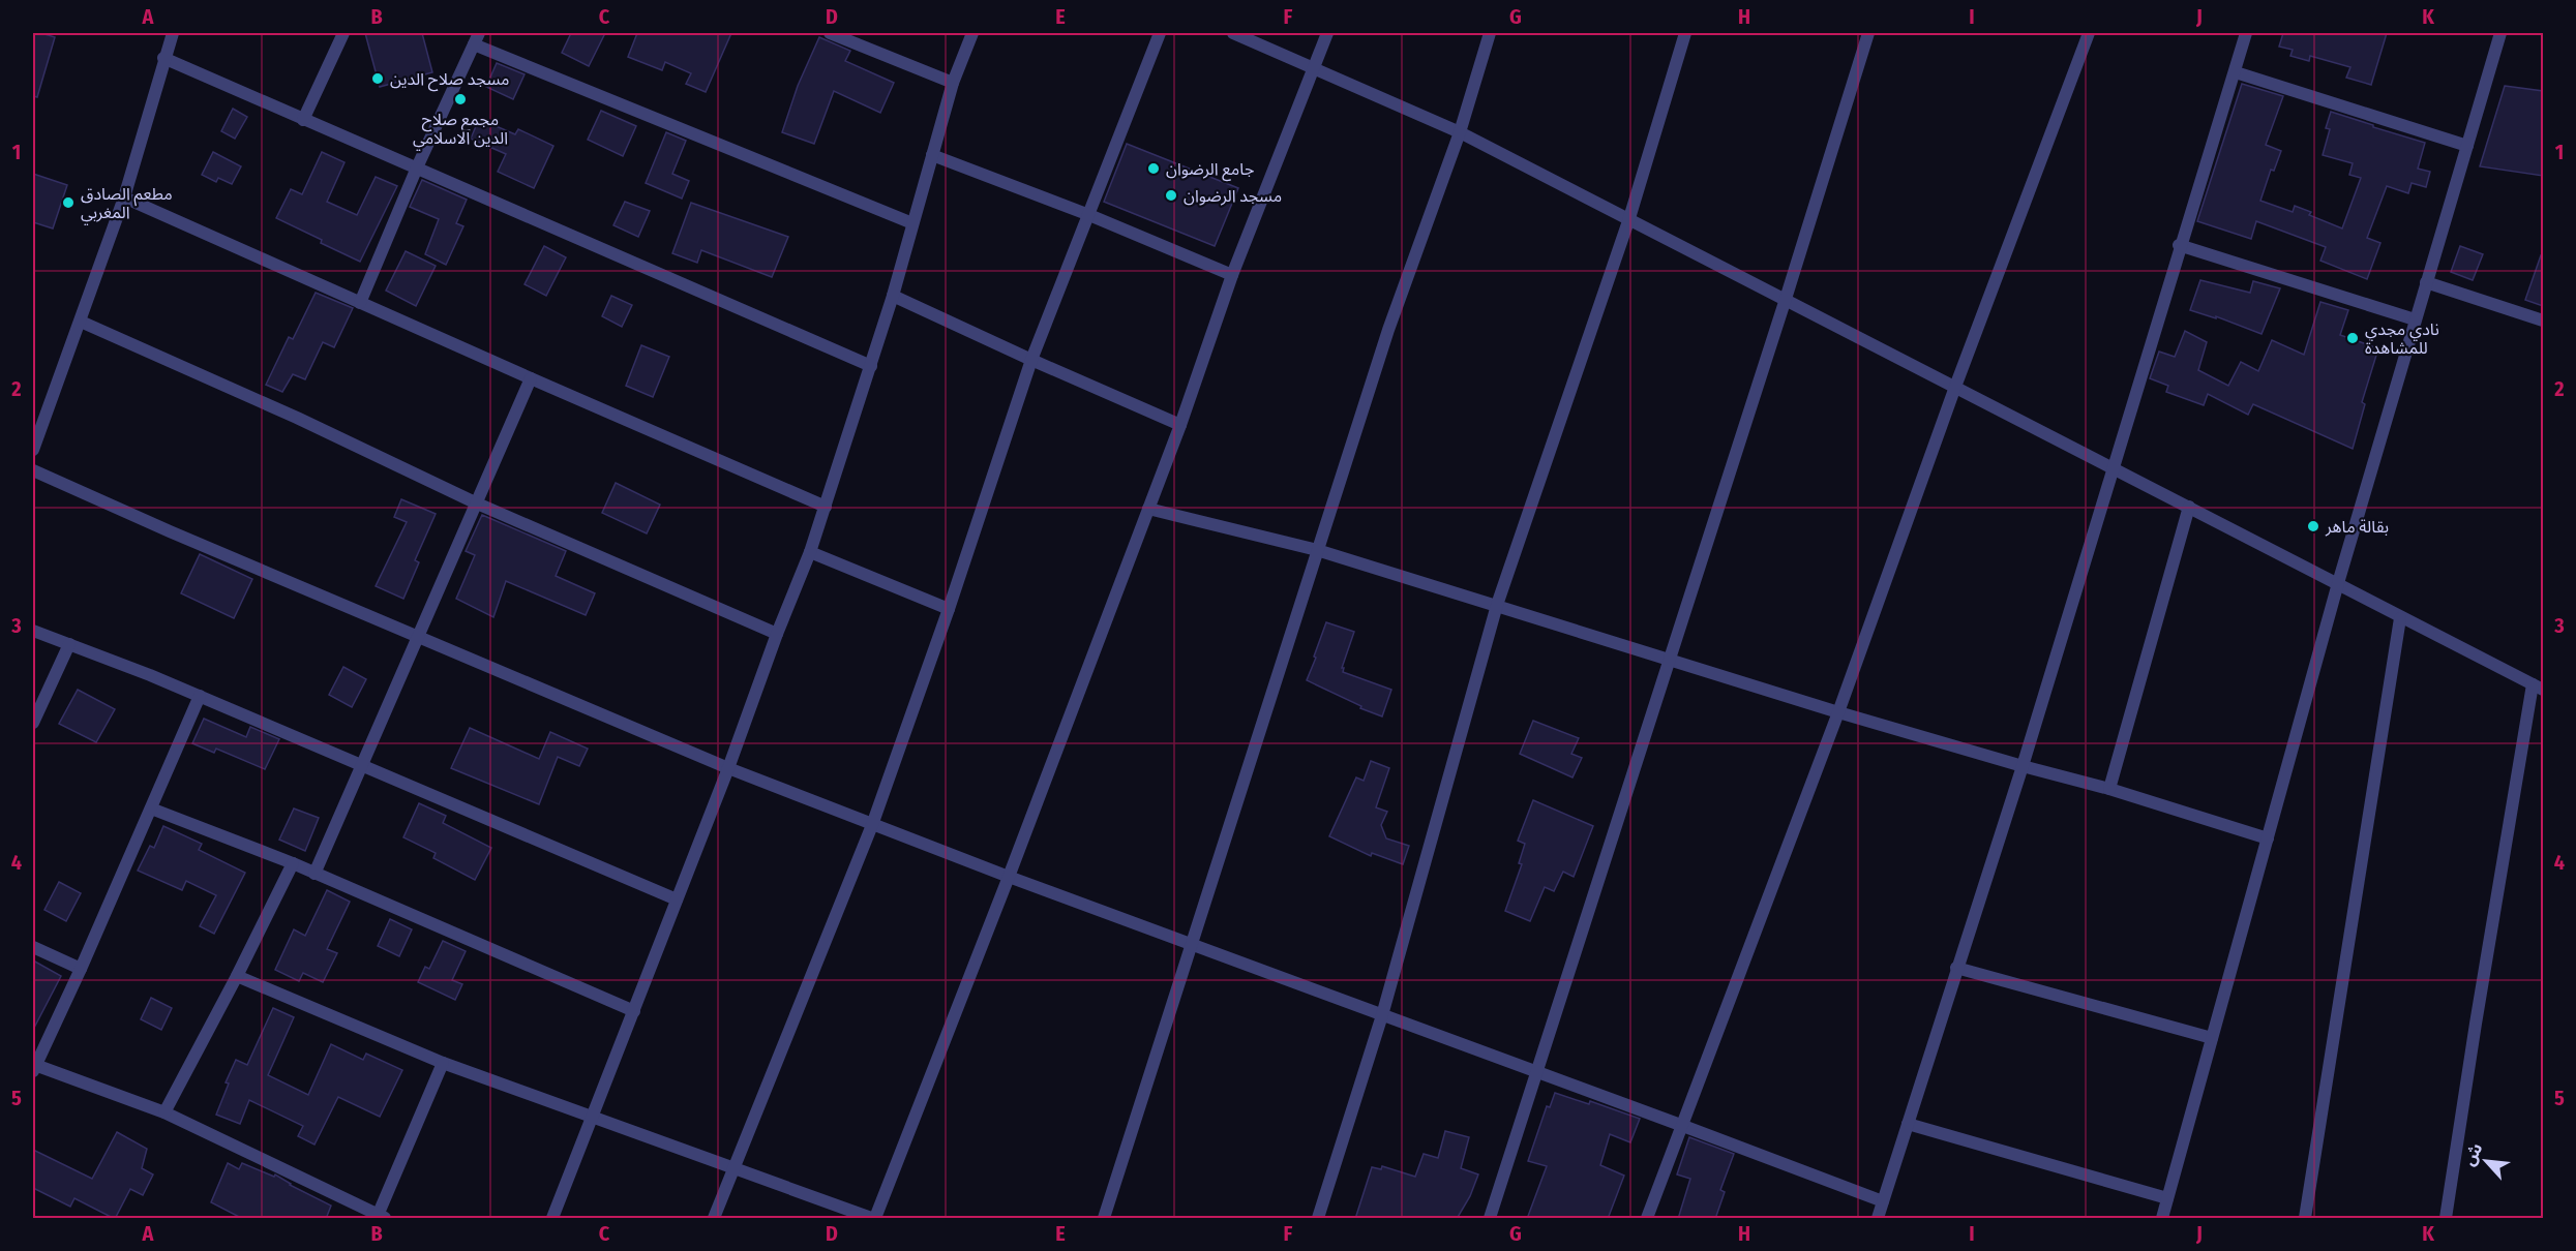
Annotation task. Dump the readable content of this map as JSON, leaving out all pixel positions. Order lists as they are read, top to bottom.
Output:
{
  "places": [
    "مسجد صلاح الدين",
    "مجمع صلاح الدين الاسلامي",
    "جامع الرضوان",
    "مسجد الرضوان",
    "مطعم الصادق المغربي",
    "نادي مجدي للمشاهدة",
    "بقالة ماهر"
  ],
  "north": "top left",
  "grid": {
    "columns": [
      "A",
      "B",
      "C",
      "D",
      "E",
      "F",
      "G",
      "H",
      "I",
      "J",
      "K"
    ],
    "rows": [
      "1",
      "2",
      "3",
      "4",
      "5"
    ]
  }
}
